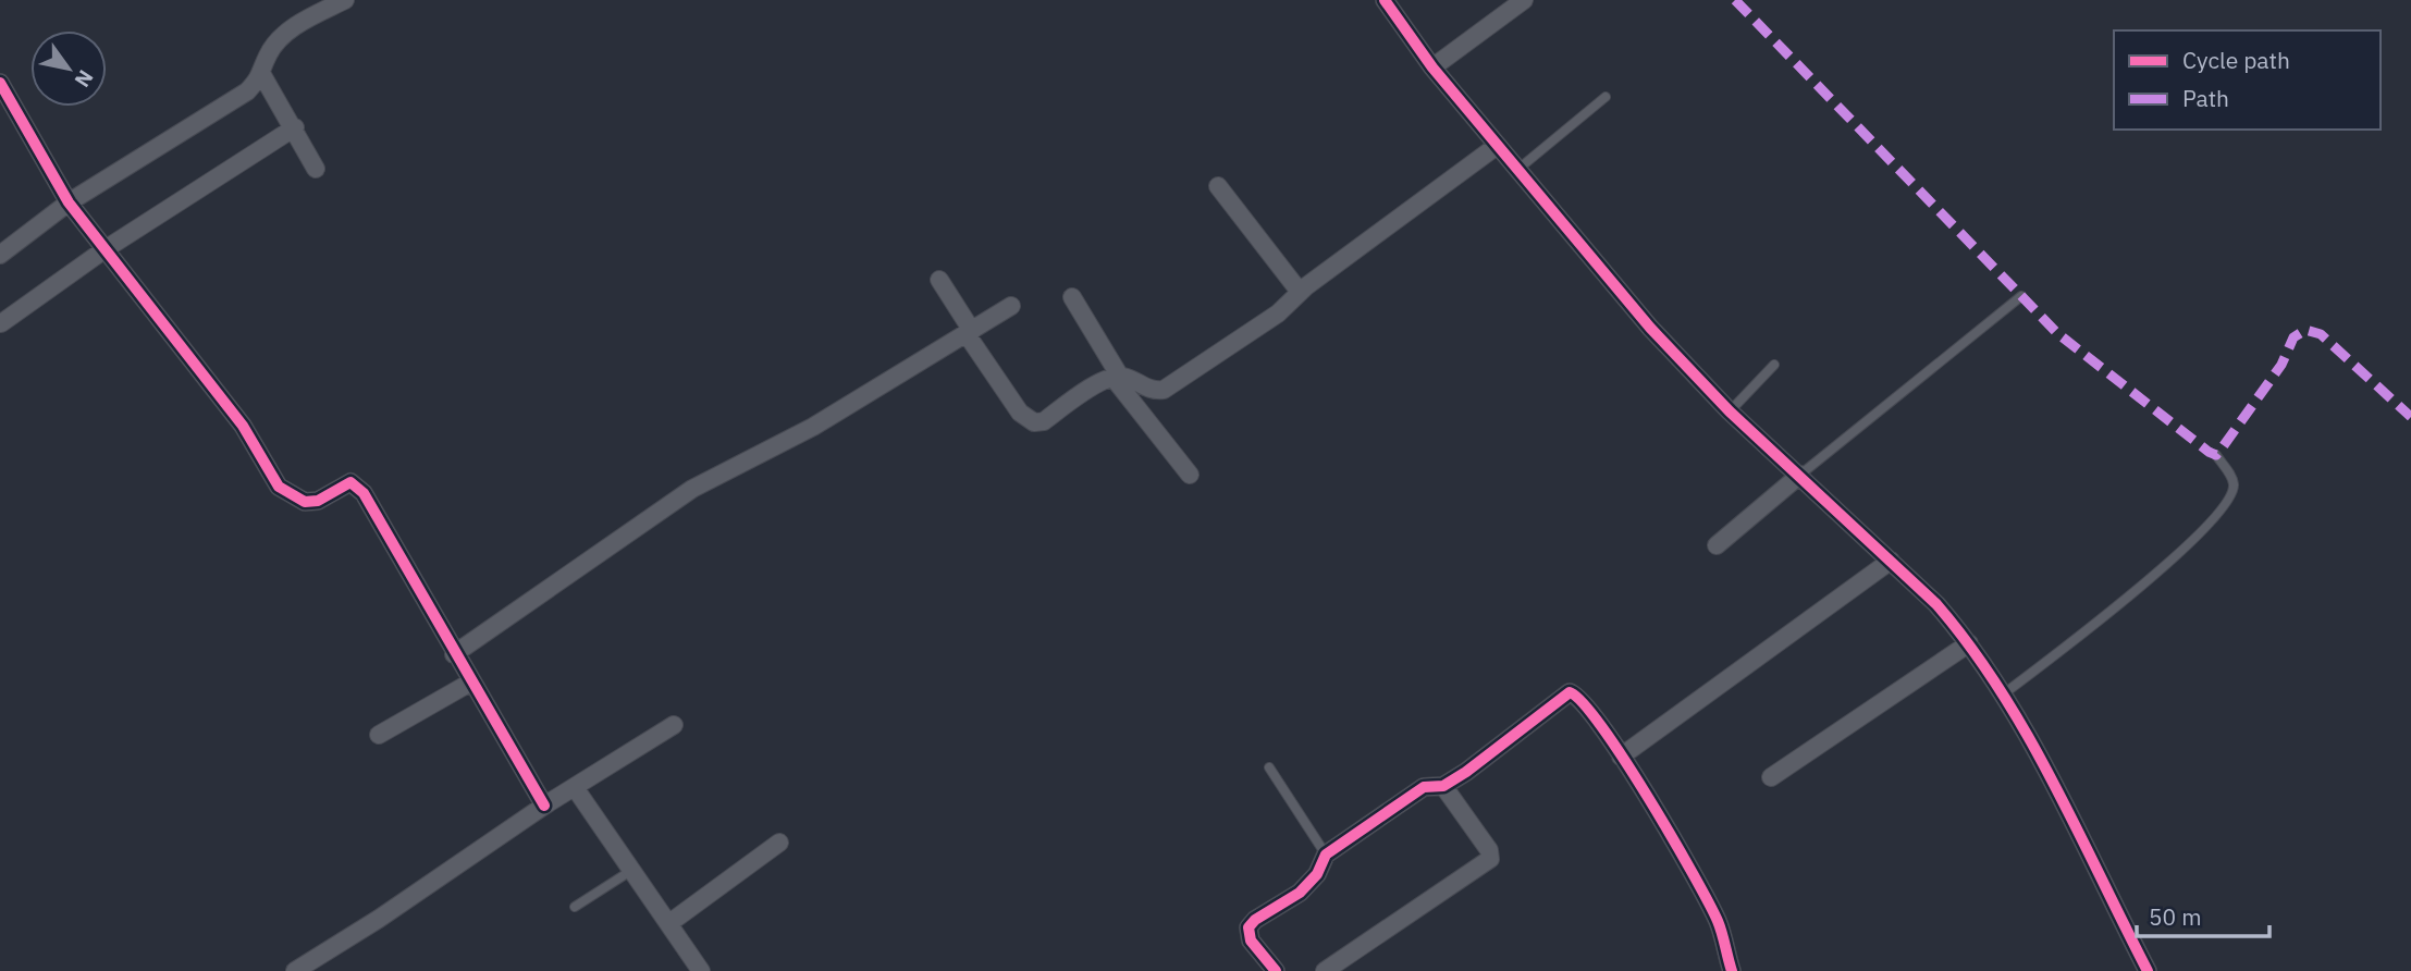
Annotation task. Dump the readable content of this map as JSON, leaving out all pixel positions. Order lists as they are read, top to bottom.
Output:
{
  "legend": ["Cycle path", "Path"],
  "scale_bar": "50 m",
  "north": "bottom right"
}
